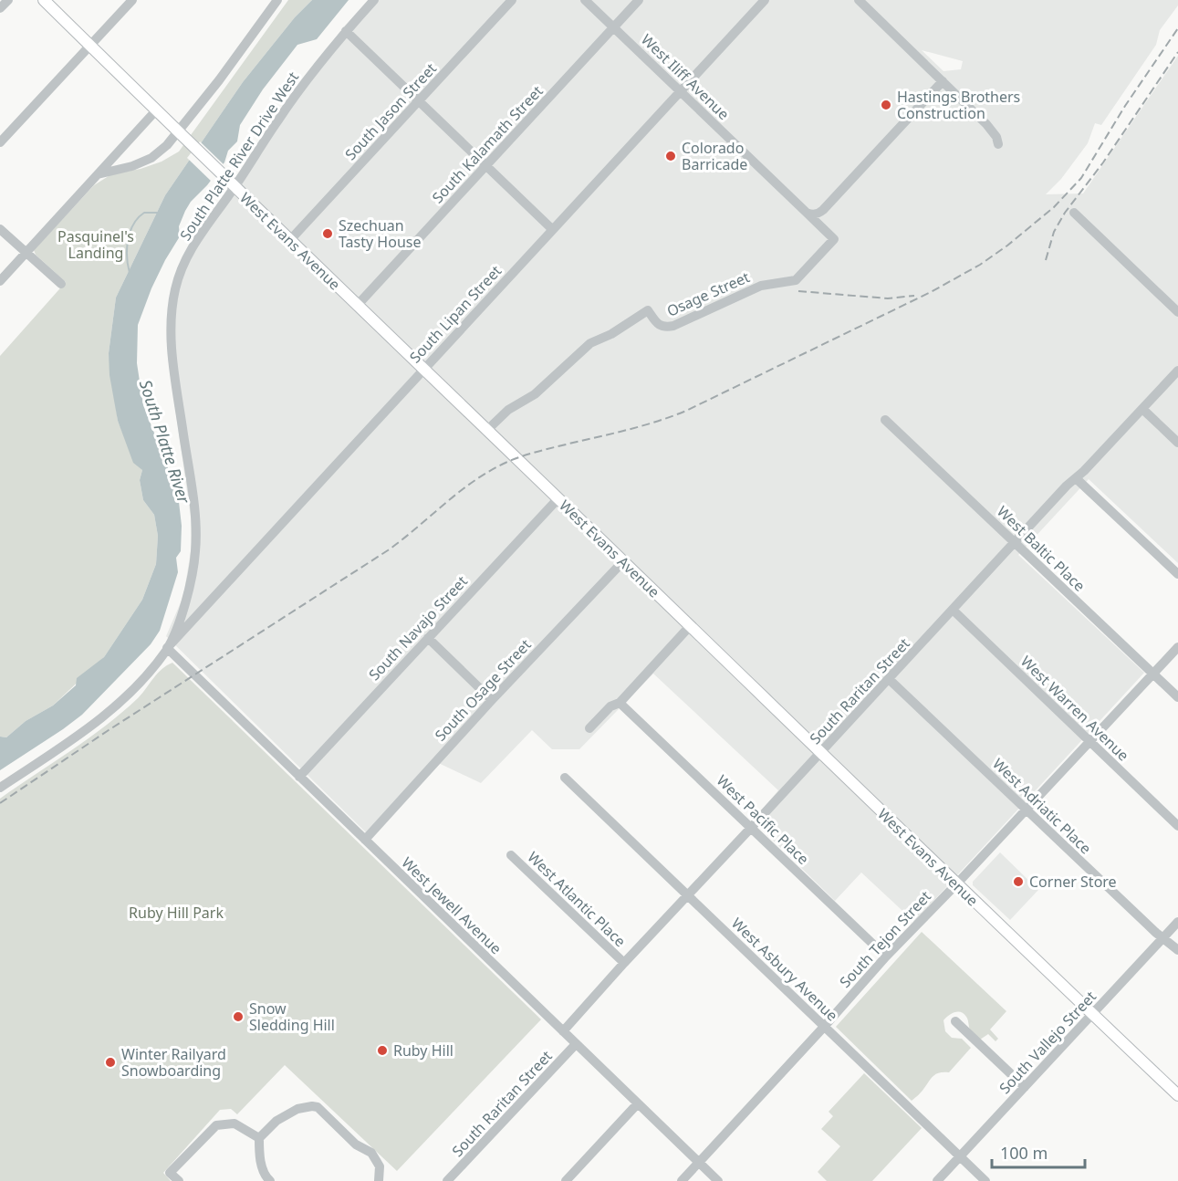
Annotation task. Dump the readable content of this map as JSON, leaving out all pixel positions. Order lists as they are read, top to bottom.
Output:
{
  "streets": {
    "main road": ["West Evans Avenue"],
    "street": [
      "West Iliff Avenue",
      "South Jason Street",
      "South Kalamath Street",
      "South Platte River Drive West",
      "Osage Street",
      "South Lipan Street",
      "West Baltic Place",
      "South Navajo Street",
      "South Osage Street",
      "South Raritan Street",
      "West Warren Avenue",
      "West Adriatic Place",
      "West Pacific Place",
      "West Atlantic Place",
      "West Jewell Avenue",
      "South Tejon Street",
      "West Asbury Avenue",
      "South Vallejo Street"
    ]
  },
  "crossings": [
    ["West Iliff Avenue", "South Kalamath Street"],
    ["West Iliff Avenue", "Osage Street"],
    ["West Iliff Avenue", "South Lipan Street"],
    ["South Jason Street", "West Evans Avenue"],
    ["South Kalamath Street", "West Evans Avenue"],
    ["South Platte River Drive West", "West Evans Avenue"],
    ["South Platte River Drive West", "South Lipan Street"],
    ["South Platte River Drive West", "West Jewell Avenue"],
    ["West Evans Avenue", "Osage Street"],
    ["West Evans Avenue", "South Lipan Street"],
    ["West Evans Avenue", "South Navajo Street"],
    ["West Evans Avenue", "South Osage Street"],
    ["West Evans Avenue", "South Raritan Street"],
    ["West Evans Avenue", "South Tejon Street"],
    ["West Evans Avenue", "South Vallejo Street"],
    ["South Lipan Street", "West Jewell Avenue"],
    ["West Baltic Place", "South Raritan Street"],
    ["West Baltic Place", "South Tejon Street"],
    ["South Navajo Street", "West Jewell Avenue"],
    ["South Osage Street", "West Jewell Avenue"],
    ["South Raritan Street", "West Warren Avenue"],
    ["South Raritan Street", "West Adriatic Place"],
    ["South Raritan Street", "West Pacific Place"],
    ["South Raritan Street", "West Atlantic Place"],
    ["South Raritan Street", "West Jewell Avenue"],
    ["South Raritan Street", "West Asbury Avenue"],
    ["West Warren Avenue", "South Tejon Street"],
    ["West Adriatic Place", "South Tejon Street"],
    ["West Adriatic Place", "South Vallejo Street"],
    ["West Pacific Place", "South Tejon Street"],
    ["West Jewell Avenue", "South Tejon Street"],
    ["South Tejon Street", "West Asbury Avenue"],
    ["West Asbury Avenue", "South Vallejo Street"]
  ],
  "water": ["South Platte River"],
  "parks": ["Pasquinel's Landing", "Ruby Hill Park"],
  "places": [
    "Hastings Brothers Construction",
    "Colorado Barricade",
    "Szechuan Tasty House",
    "Corner Store",
    "Snow Sledding Hill",
    "Ruby Hill",
    "Winter Railyard Snowboarding"
  ],
  "scale_bar": "100 m"
}
